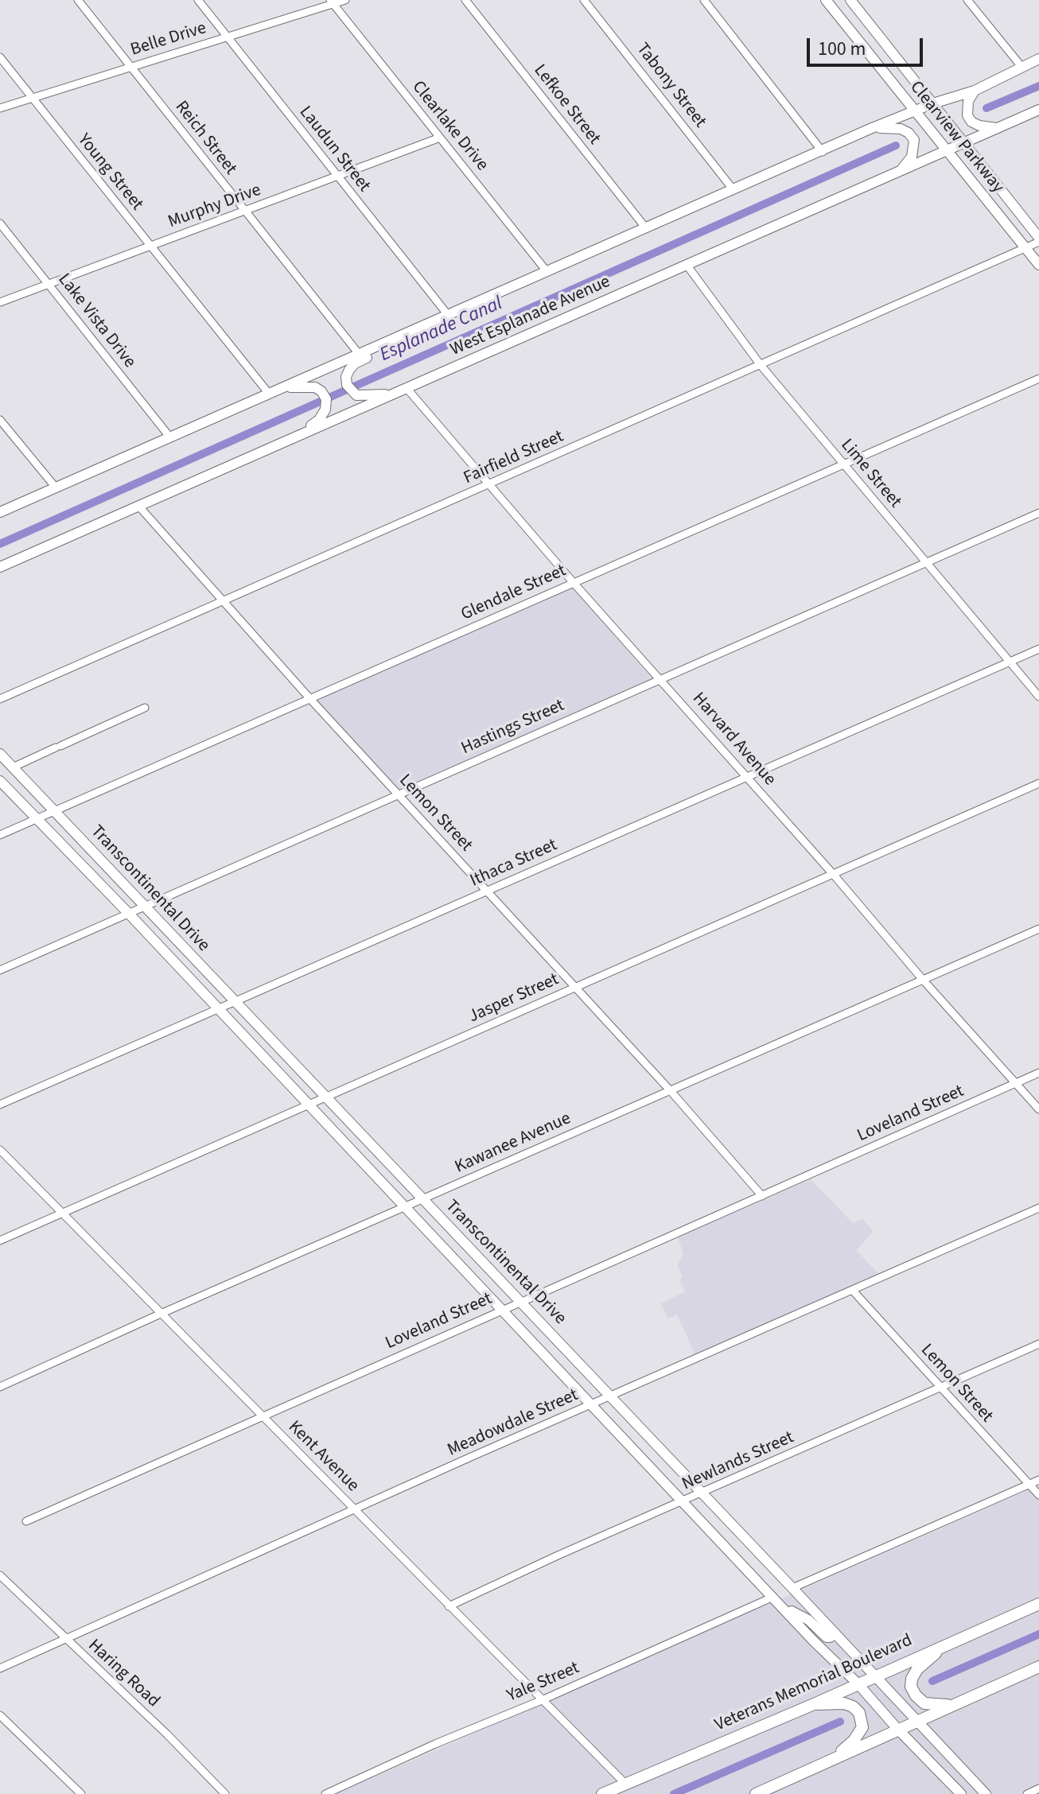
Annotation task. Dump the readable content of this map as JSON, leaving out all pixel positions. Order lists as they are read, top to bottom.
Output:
{
  "streets": {
    "main road": ["Veterans Memorial Boulevard"],
    "street": [
      "Belle Drive",
      "Tabony Street",
      "Lefkoe Street",
      "Clearlake Drive",
      "Clearview Parkway",
      "Reich Street",
      "Laudun Street",
      "Young Street",
      "Murphy Drive",
      "West Esplanade Avenue",
      "Lake Vista Drive",
      "Fairfield Street",
      "Lime Street",
      "Glendale Street",
      "Hastings Street",
      "Harvard Avenue",
      "Lemon Street",
      "Ithaca Street",
      "Transcontinental Drive",
      "Jasper Street",
      "Loveland Street",
      "Kawanee Avenue",
      "Meadowdale Street",
      "Kent Avenue",
      "Newlands Street",
      "Haring Road",
      "Yale Street"
    ]
  },
  "crossings": [
    ["Belle Drive", "Clearlake Drive"],
    ["Belle Drive", "Reich Street"],
    ["Belle Drive", "Laudun Street"],
    ["Belle Drive", "Young Street"],
    ["Tabony Street", "West Esplanade Avenue"],
    ["Lefkoe Street", "West Esplanade Avenue"],
    ["Clearlake Drive", "Murphy Drive"],
    ["Clearlake Drive", "West Esplanade Avenue"],
    ["Clearview Parkway", "West Esplanade Avenue"],
    ["Clearview Parkway", "Fairfield Street"],
    ["Reich Street", "Murphy Drive"],
    ["Reich Street", "West Esplanade Avenue"],
    ["Laudun Street", "Murphy Drive"],
    ["Laudun Street", "West Esplanade Avenue"],
    ["Young Street", "Murphy Drive"],
    ["Young Street", "West Esplanade Avenue"],
    ["Murphy Drive", "Lake Vista Drive"],
    ["West Esplanade Avenue", "Lake Vista Drive"],
    ["West Esplanade Avenue", "Lime Street"],
    ["West Esplanade Avenue", "Harvard Avenue"],
    ["West Esplanade Avenue", "Lemon Street"],
    ["Fairfield Street", "Lime Street"],
    ["Fairfield Street", "Harvard Avenue"],
    ["Fairfield Street", "Lemon Street"],
    ["Lime Street", "Glendale Street"],
    ["Lime Street", "Hastings Street"],
    ["Lime Street", "Ithaca Street"],
    ["Glendale Street", "Harvard Avenue"],
    ["Glendale Street", "Lemon Street"],
    ["Glendale Street", "Transcontinental Drive"],
    ["Hastings Street", "Harvard Avenue"],
    ["Hastings Street", "Lemon Street"],
    ["Hastings Street", "Transcontinental Drive"],
    ["Harvard Avenue", "Ithaca Street"],
    ["Harvard Avenue", "Jasper Street"],
    ["Harvard Avenue", "Loveland Street"],
    ["Harvard Avenue", "Kawanee Avenue"],
    ["Lemon Street", "Ithaca Street"],
    ["Lemon Street", "Jasper Street"],
    ["Lemon Street", "Loveland Street"],
    ["Lemon Street", "Kawanee Avenue"],
    ["Lemon Street", "Meadowdale Street"],
    ["Lemon Street", "Newlands Street"],
    ["Ithaca Street", "Transcontinental Drive"],
    ["Transcontinental Drive", "Jasper Street"],
    ["Transcontinental Drive", "Loveland Street"],
    ["Transcontinental Drive", "Kawanee Avenue"],
    ["Transcontinental Drive", "Meadowdale Street"],
    ["Transcontinental Drive", "Newlands Street"],
    ["Transcontinental Drive", "Yale Street"],
    ["Transcontinental Drive", "Veterans Memorial Boulevard"],
    ["Jasper Street", "Kent Avenue"],
    ["Loveland Street", "Kent Avenue"],
    ["Kawanee Avenue", "Kent Avenue"],
    ["Meadowdale Street", "Kent Avenue"],
    ["Meadowdale Street", "Haring Road"],
    ["Kent Avenue", "Newlands Street"],
    ["Kent Avenue", "Yale Street"],
    ["Kent Avenue", "Veterans Memorial Boulevard"]
  ],
  "water": ["Esplanade Canal"],
  "scale_bar": "100 m"
}
